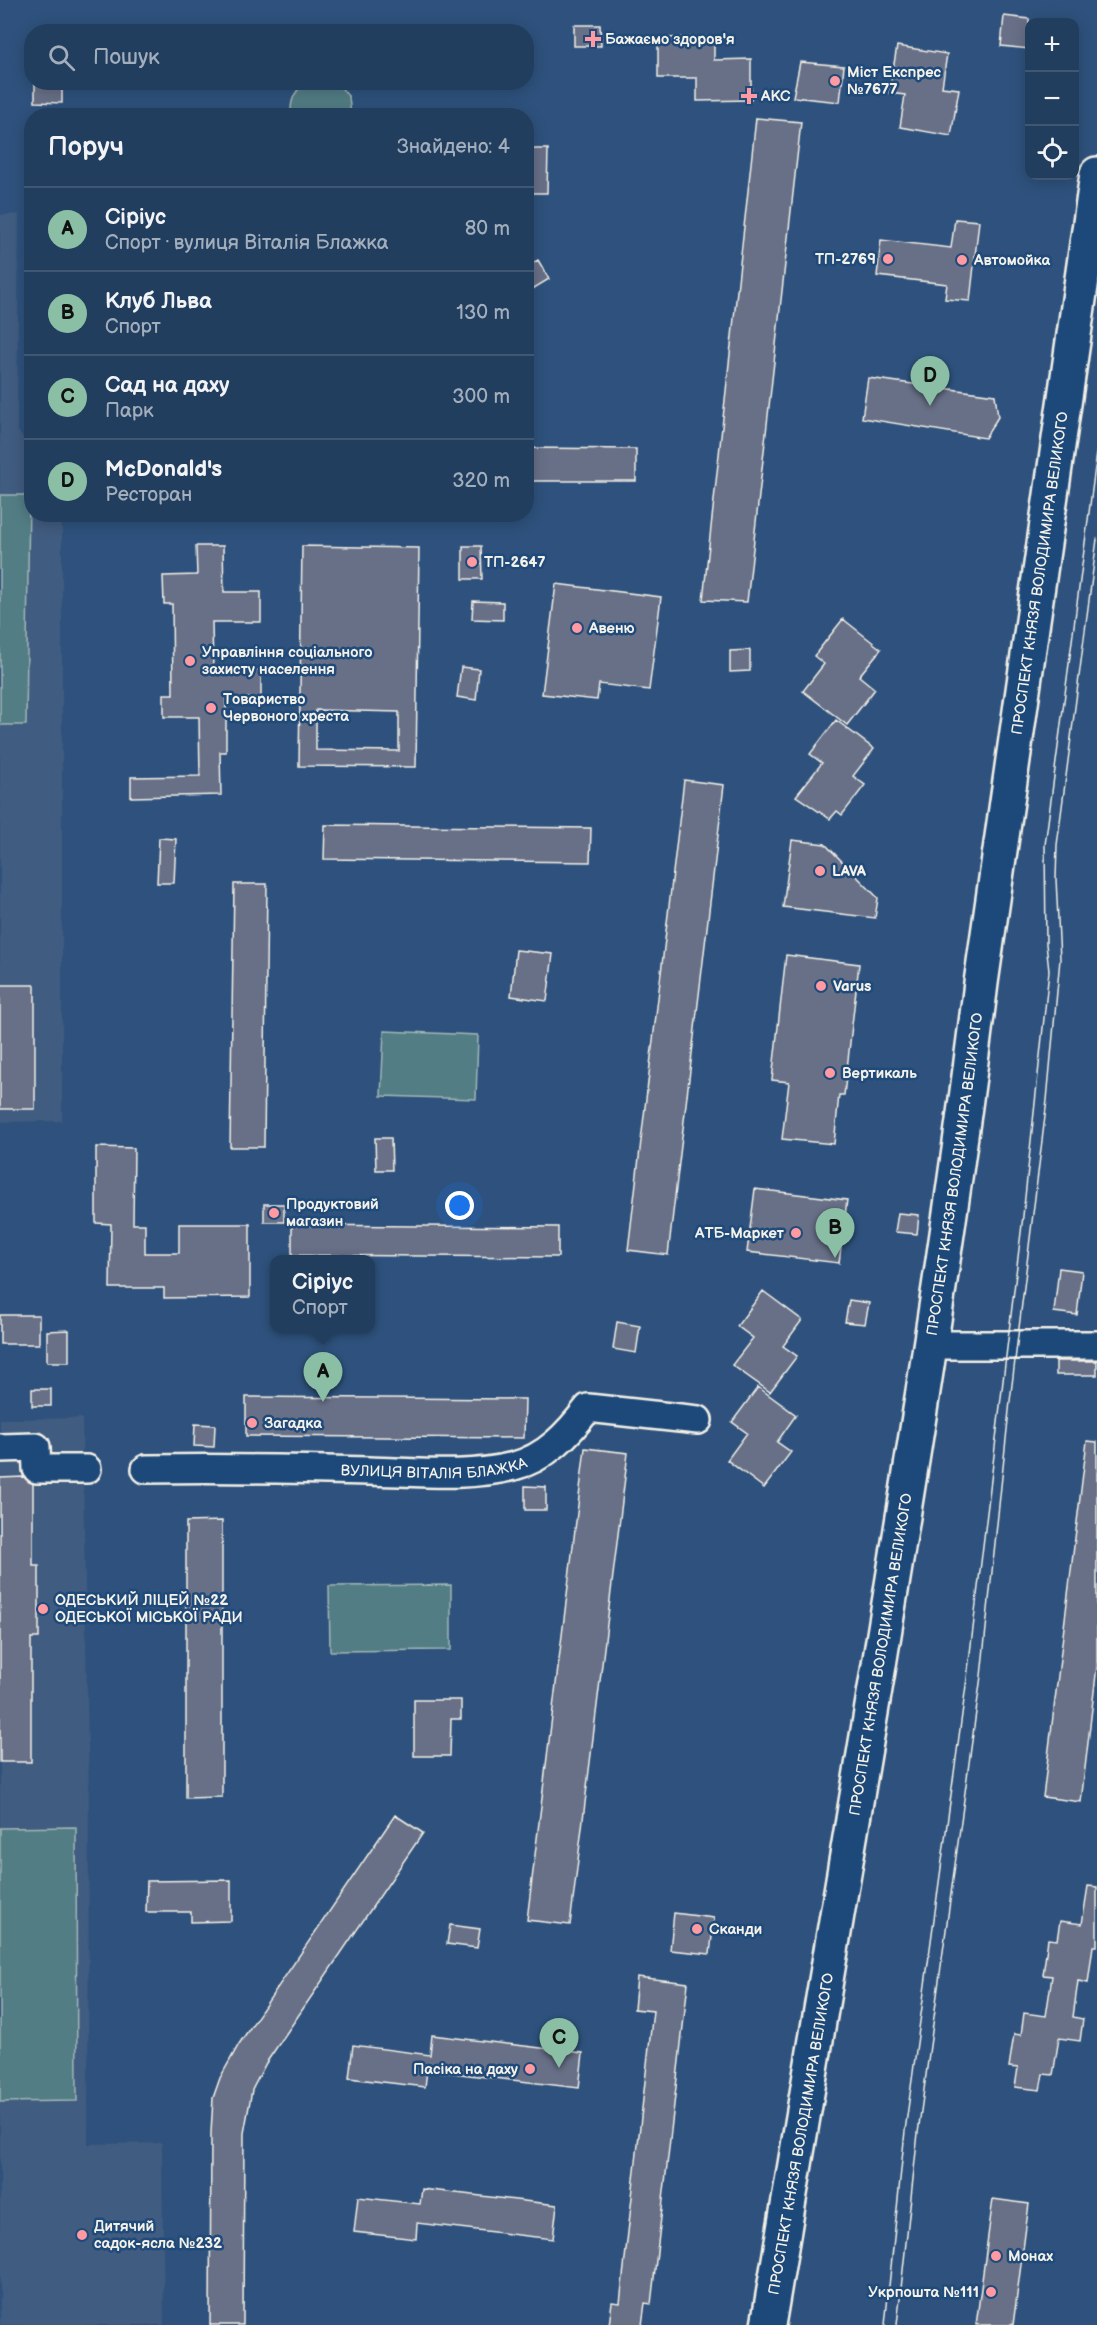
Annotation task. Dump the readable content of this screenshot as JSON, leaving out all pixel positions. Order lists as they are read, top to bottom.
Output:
{
  "streets": {
    "highway": ["ПРОСПЕКТ КНЯЗЯ ВОЛОДИМИРА ВЕЛИКОГО"],
    "street": ["ВУЛИЦЯ ВІТАЛІЯ БЛАЖКА"]
  },
  "places": {
    "health": ["Бажаємо здоров'я", "АКС"],
    "other": [
      "Міст Експрес №7677",
      "ТП-2769",
      "Автомойка",
      "ТП-2647",
      "Авеню",
      "Управління соціального захисту населення",
      "Товариство Червоного хреста",
      "LAVA",
      "Varus",
      "Вертикаль",
      "Продуктовий магазин",
      "АТБ-Маркет",
      "Загадка",
      "ОДЕСЬКИЙ ЛІЦЕЙ №22 ОДЕСЬКОЇ МІСЬКОЇ РАДИ",
      "Сканди",
      "Пасіка на даху",
      "Дитячий садок-ясла №232",
      "Монах",
      "Укрпошта №111"
    ]
  },
  "page": {
    "map_buttons": ["+", "−"],
    "search": "Пошук",
    "heading": ["Поруч", "Знайдено: 4"],
    "list": [
      {
        "mark": "A",
        "name": "Сіріус",
        "note": "Спорт · вулиця Віталія Блажка",
        "value": "80 m"
      },
      {
        "mark": "B",
        "name": "Клуб Льва",
        "note": "Спорт",
        "value": "130 m"
      },
      {
        "mark": "C",
        "name": "Сад на даху",
        "note": "Парк",
        "value": "300 m"
      },
      {
        "mark": "D",
        "name": "McDonald's",
        "note": "Ресторан",
        "value": "320 m"
      }
    ],
    "pins": [
      "D",
      "B",
      "A",
      "C"
    ],
    "popup": ["Сіріус", "Спорт"]
  }
}
